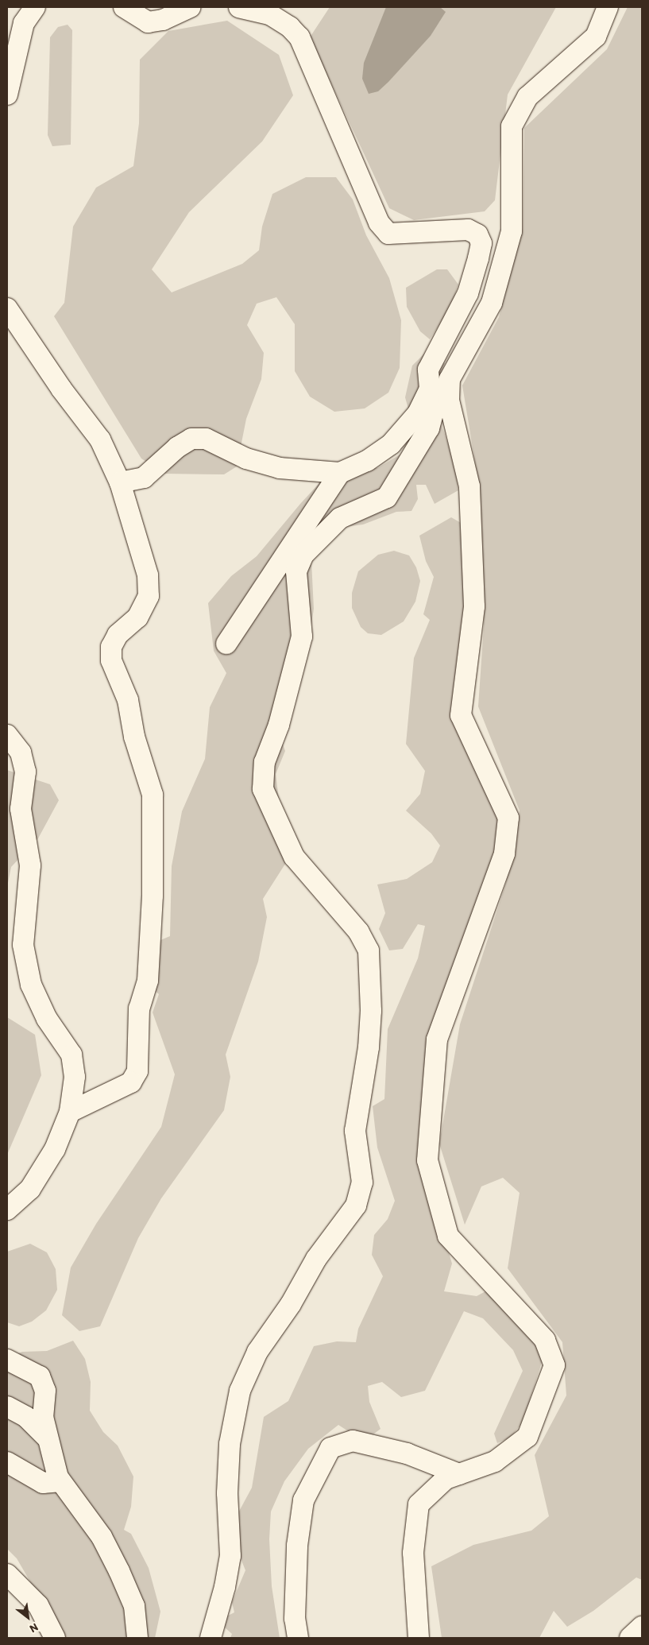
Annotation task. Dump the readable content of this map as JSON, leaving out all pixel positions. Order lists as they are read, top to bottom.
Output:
{
  "north": "bottom right"
}
